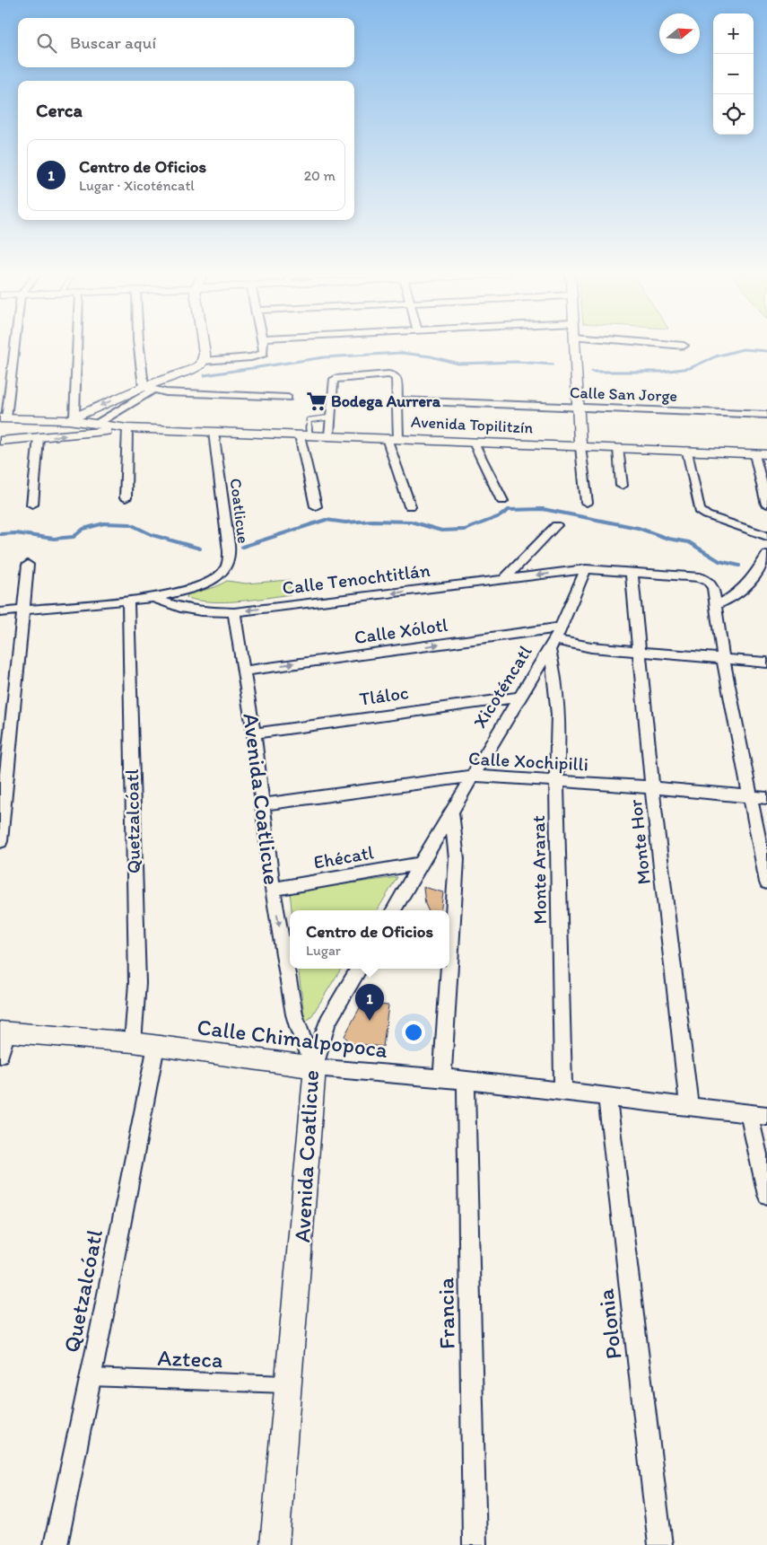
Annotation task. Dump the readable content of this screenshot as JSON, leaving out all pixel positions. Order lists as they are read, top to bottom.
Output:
{
  "streets": {
    "street": [
      "Calle San Jorge",
      "Avenida Topilitzín",
      "Coatlicue",
      "Calle Tenochtitlán",
      "Calle Xólotl",
      "Xicoténcatl",
      "Tláloc",
      "Calle Xochipilli",
      "Avenida Coatlicue",
      "Quetzalcóatl",
      "Monte Hor",
      "Ehécatl",
      "Monte Ararat",
      "Calle Chimalpopoca",
      "Francia",
      "Polonia",
      "Azteca"
    ]
  },
  "crossings": [
    ["Avenida Topilitzín", "Coatlicue"],
    ["Coatlicue", "Calle Tenochtitlán"],
    ["Calle Tenochtitlán", "Xicoténcatl"],
    ["Calle Tenochtitlán", "Avenida Coatlicue"],
    ["Calle Tenochtitlán", "Quetzalcóatl"],
    ["Calle Tenochtitlán", "Monte Hor"],
    ["Calle Xólotl", "Xicoténcatl"],
    ["Calle Xólotl", "Avenida Coatlicue"],
    ["Xicoténcatl", "Tláloc"],
    ["Xicoténcatl", "Calle Xochipilli"],
    ["Xicoténcatl", "Ehécatl"],
    ["Xicoténcatl", "Monte Ararat"],
    ["Tláloc", "Avenida Coatlicue"],
    ["Calle Xochipilli", "Avenida Coatlicue"],
    ["Calle Xochipilli", "Monte Hor"],
    ["Calle Xochipilli", "Monte Ararat"],
    ["Avenida Coatlicue", "Ehécatl"],
    ["Avenida Coatlicue", "Calle Chimalpopoca"],
    ["Avenida Coatlicue", "Azteca"],
    ["Quetzalcóatl", "Calle Chimalpopoca"],
    ["Quetzalcóatl", "Azteca"],
    ["Monte Hor", "Calle Chimalpopoca"],
    ["Monte Ararat", "Calle Chimalpopoca"],
    ["Calle Chimalpopoca", "Francia"],
    ["Calle Chimalpopoca", "Polonia"]
  ],
  "one_way": ["Calle Tenochtitlán", "Calle Xólotl"],
  "places": {
    "supermarket": ["Bodega Aurrera"]
  },
  "north": "right",
  "page": {
    "map_buttons": ["+", "−"],
    "search": "Buscar aquí",
    "heading": "Cerca",
    "list": [
      {
        "mark": "1",
        "name": "Centro de Oficios",
        "note": "Lugar · Xicoténcatl",
        "value": "20 m"
      }
    ],
    "popup": ["Centro de Oficios", "Lugar"],
    "pins": "1"
  }
}
